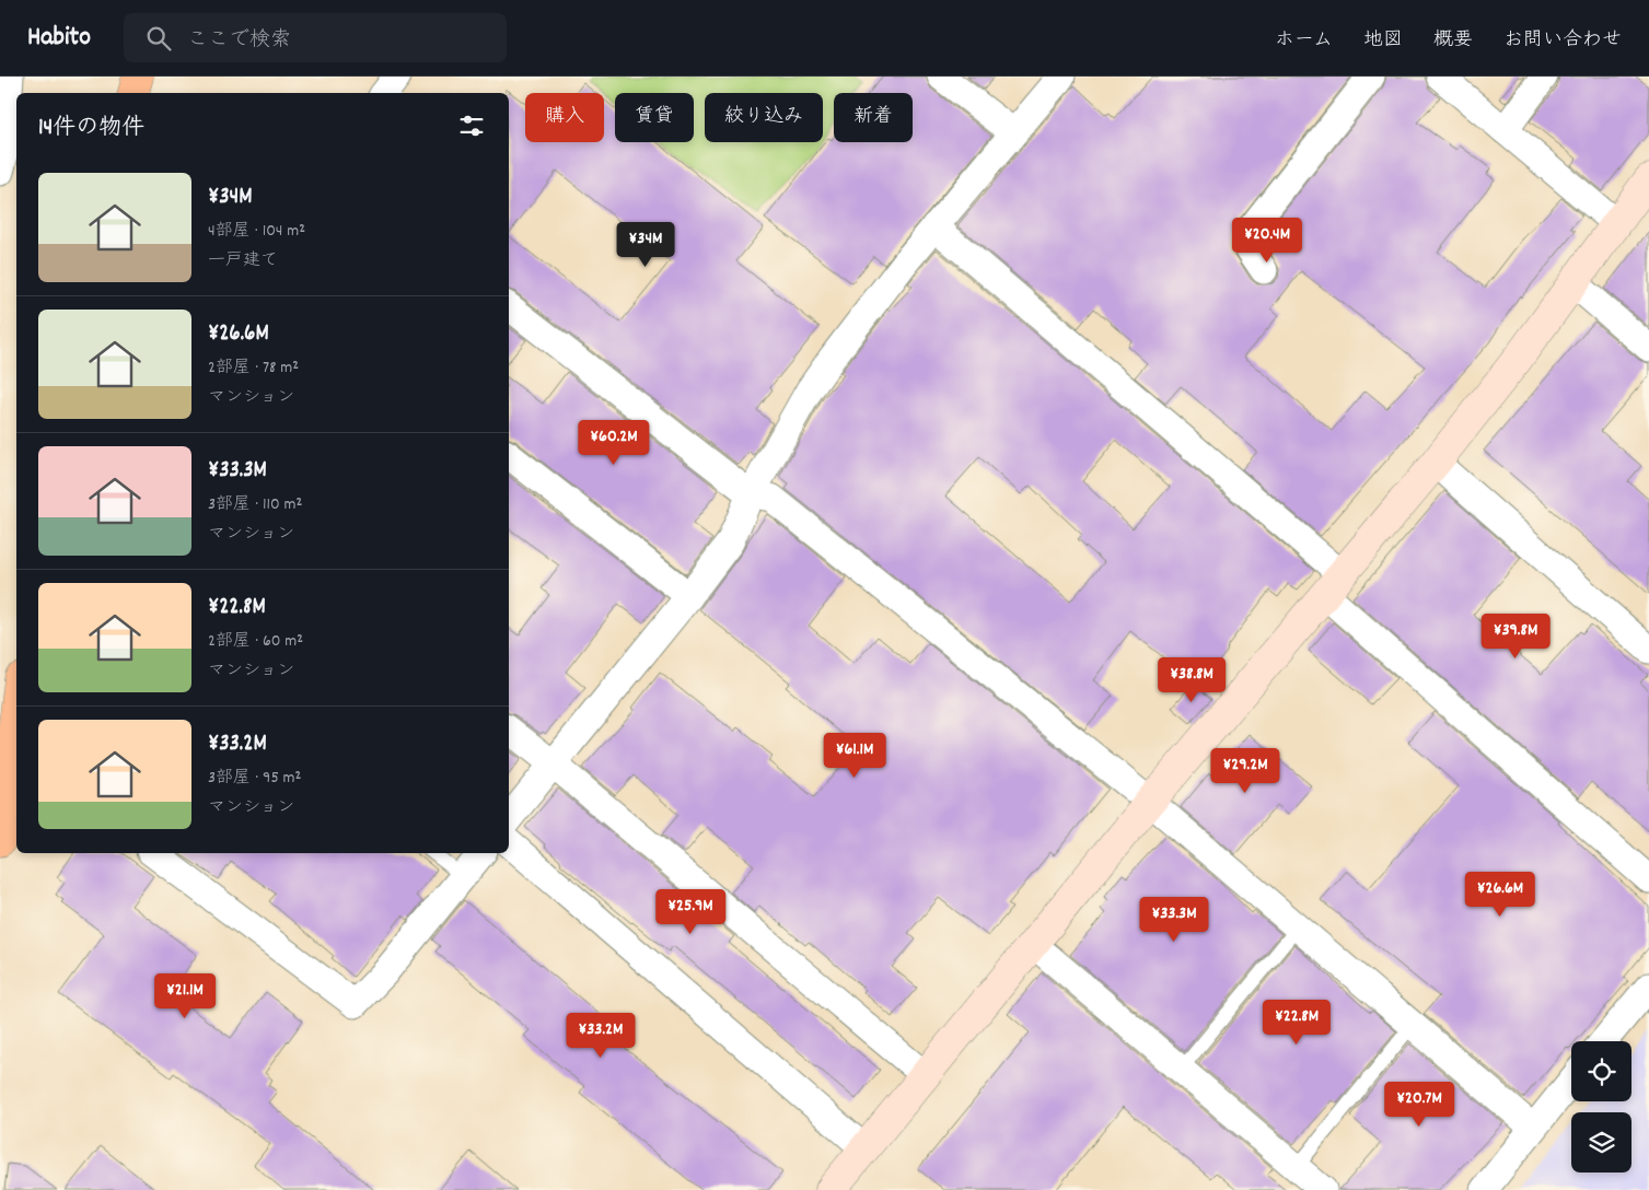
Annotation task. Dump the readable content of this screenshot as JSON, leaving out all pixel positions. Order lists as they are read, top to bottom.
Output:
{
  "page": {
    "header": "Habito",
    "search": "ここで検索",
    "nav": [
      "ホーム",
      "地図",
      "概要",
      "お問い合わせ"
    ],
    "chip": [
      "購入",
      "賃貸",
      "絞り込み",
      "新着"
    ],
    "heading": "14件の物件",
    "list": [
      {
        "name": "¥34M",
        "note": "4部屋 · 104 m² · 一戸建て"
      },
      {
        "name": "¥26.6M",
        "note": "2部屋 · 78 m² · マンション"
      },
      {
        "name": "¥33.3M",
        "note": "3部屋 · 110 m² · マンション"
      },
      {
        "name": "¥22.8M",
        "note": "2部屋 · 60 m² · マンション"
      },
      {
        "name": "¥33.2M",
        "note": "3部屋 · 95 m² · マンション"
      }
    ],
    "price": [
      "¥20.4M",
      "¥34M",
      "¥60.2M",
      "¥39.8M",
      "¥38.8M",
      "¥61.1M",
      "¥29.2M",
      "¥26.6M",
      "¥25.9M",
      "¥33.3M",
      "¥21.1M",
      "¥22.8M",
      "¥33.2M",
      "¥20.7M"
    ]
  }
}
